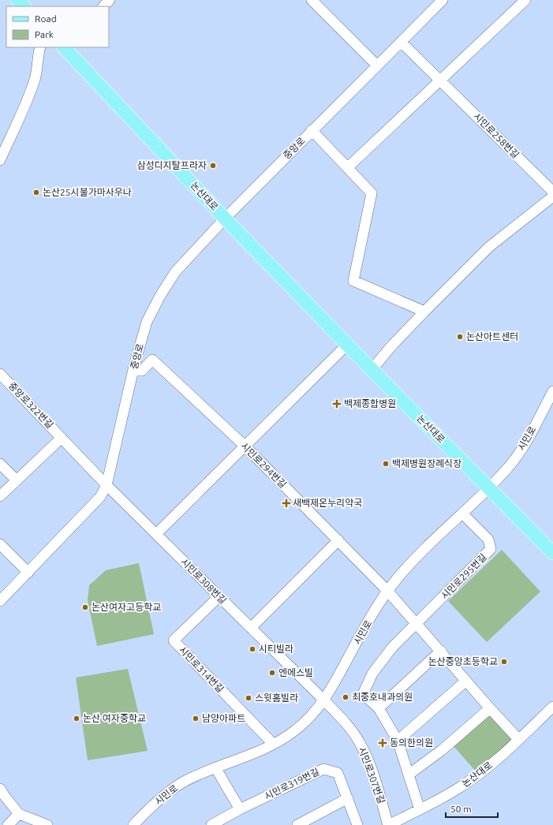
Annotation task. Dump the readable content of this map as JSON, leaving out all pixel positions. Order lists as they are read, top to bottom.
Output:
{
  "streets": {
    "main road": ["논산대로"],
    "street": [
      "시민로258번길",
      "중앙로",
      "중앙로322번길",
      "시민로",
      "시민로294번길",
      "시민로295번길",
      "시민로308번길",
      "시민로314번길",
      "시민로307번길",
      "시민로319번길"
    ]
  },
  "crossings": [
    ["시민로258번길", "중앙로"],
    ["중앙로", "논산대로"],
    ["중앙로", "중앙로322번길"],
    ["중앙로", "시민로294번길"],
    ["중앙로", "시민로308번길"],
    ["논산대로", "시민로"],
    ["논산대로", "시민로307번길"],
    ["중앙로322번길", "시민로308번길"],
    ["시민로", "시민로294번길"],
    ["시민로", "시민로295번길"],
    ["시민로", "시민로308번길"],
    ["시민로", "시민로314번길"],
    ["시민로", "시민로307번길"],
    ["시민로308번길", "시민로314번길"],
    ["시민로308번길", "시민로307번길"]
  ],
  "places": {
    "other": [
      "삼성디지탈프라자",
      "논산25시불가마사우나",
      "논산아트센터",
      "백제병원장례식장",
      "논산여자고등학교",
      "시티빌라",
      "논산중앙초등학교",
      "엔에스빌",
      "최중호내과의원",
      "스윗홈빌라",
      "논산 여자중학교",
      "남양아파트"
    ],
    "health": ["백제종합병원", "새백제온누리약국", "동의한의원"]
  },
  "legend": ["Road", "Park"],
  "scale_bar": "50 m"
}
